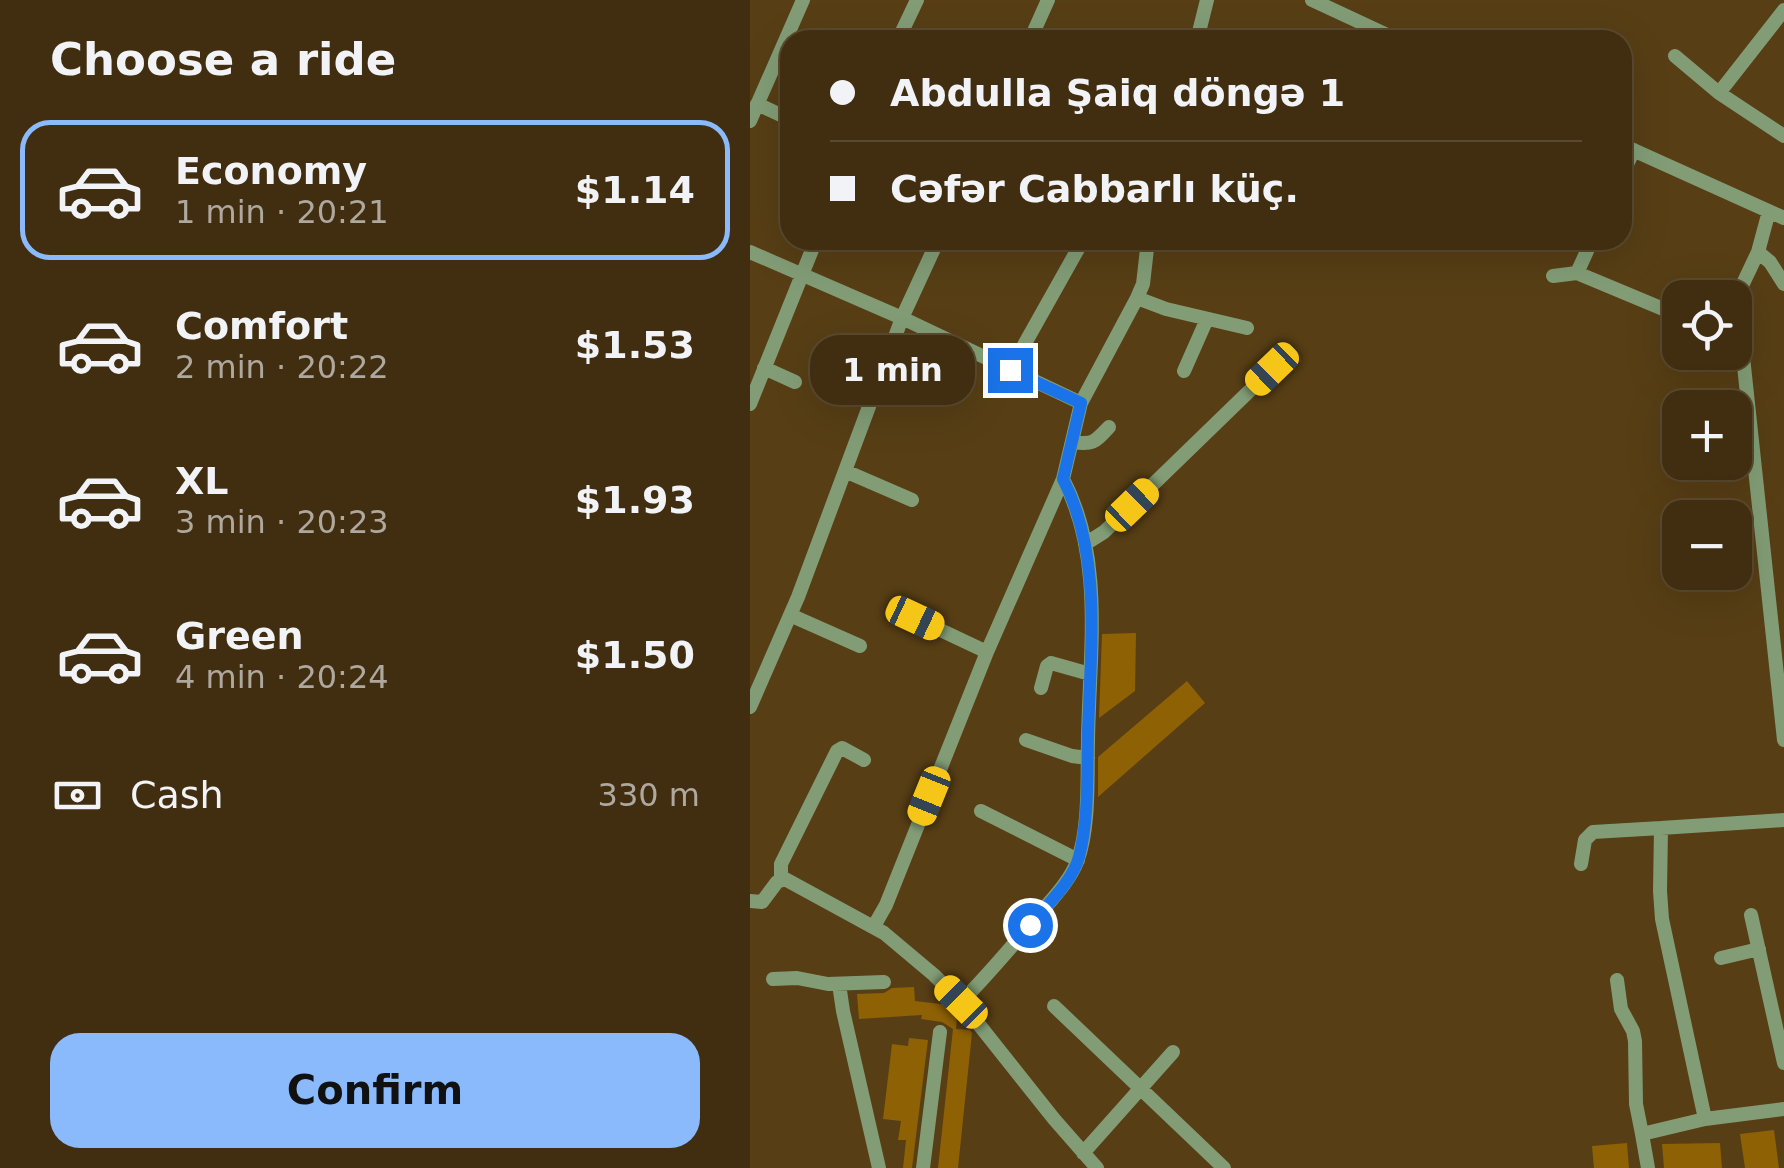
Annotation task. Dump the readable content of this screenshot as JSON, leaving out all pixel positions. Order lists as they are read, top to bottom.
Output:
{
  "page": {
    "heading": "Choose a ride",
    "banner": ["Abdulla Şaiq döngə 1", "Cəfər Cabbarlı küç."],
    "list": [
      {
        "name": "Economy",
        "note": "1 min · 20:21",
        "value": "$1.14"
      },
      {
        "name": "Comfort",
        "note": "2 min · 20:22",
        "value": "$1.53"
      },
      {
        "name": "XL",
        "note": "3 min · 20:23",
        "value": "$1.93"
      },
      {
        "name": "Green",
        "note": "4 min · 20:24",
        "value": "$1.50"
      }
    ],
    "map_buttons": ["+", "−"],
    "bubble": "1 min",
    "pay": ["Cash", "330 m"],
    "buttons": "Confirm"
  }
}
